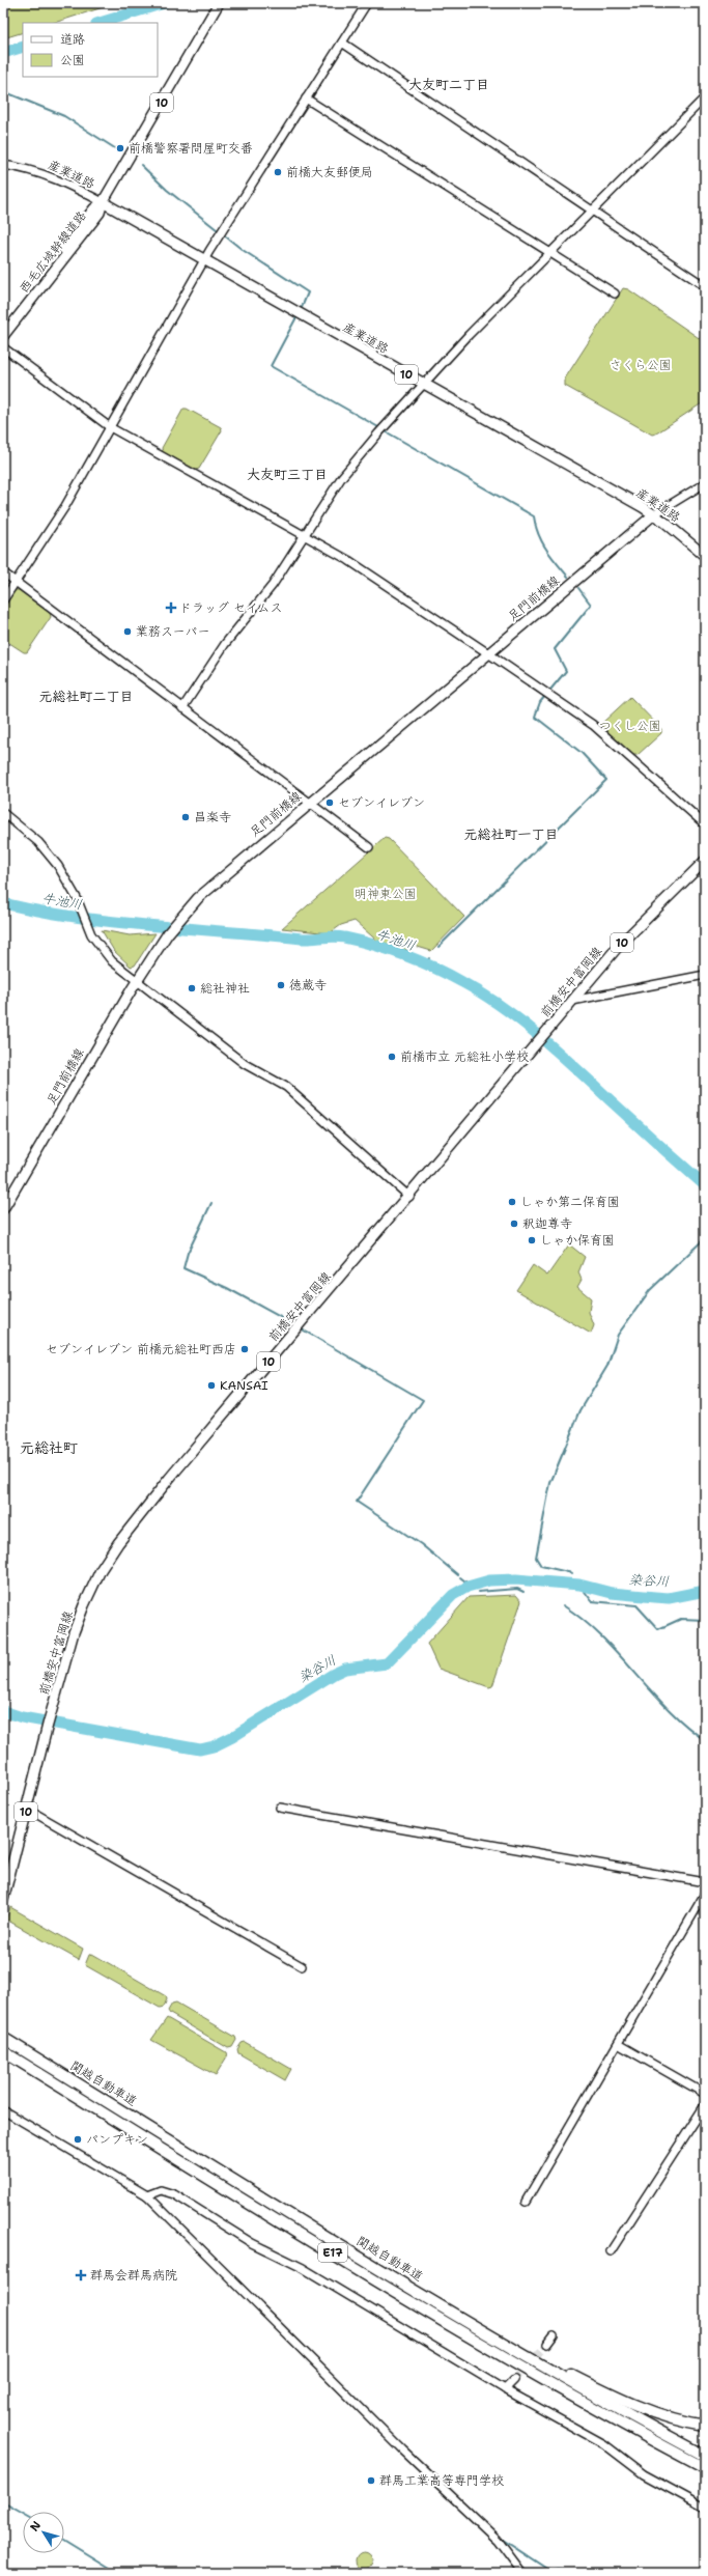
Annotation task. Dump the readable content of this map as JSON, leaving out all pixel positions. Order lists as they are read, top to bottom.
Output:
{
  "streets": {
    "highway": ["関越自動車道", "E17"],
    "main road": [
      "10",
      "産業道路",
      "西毛広域幹線道路",
      "足門前橋線",
      "前橋安中富岡線"
    ]
  },
  "crossings": [
    ["10", "前橋安中富岡線"],
    ["産業道路", "西毛広域幹線道路"],
    ["産業道路", "足門前橋線"]
  ],
  "districts": [
    "大友町二丁目",
    "大友町三丁目",
    "元総社町二丁目",
    "元総社町一丁目",
    "元総社町"
  ],
  "water": ["牛池川", "染谷川"],
  "parks": ["さくら公園", "つくし公園", "明神東公園"],
  "places": {
    "other": [
      "前橋警察署問屋町交番",
      "前橋大友郵便局",
      "業務スーパー",
      "セブンイレブン",
      "昌楽寺",
      "徳蔵寺",
      "総社神社",
      "前橋市立 元総社小学校",
      "しゃか第二保育園",
      "釈迦尊寺",
      "しゃか保育園",
      "セブンイレブン 前橋元総社町西店",
      "KANSAI",
      "パンプキン",
      "群馬工業高等専門学校"
    ],
    "health": ["ドラッグ セイムス", "群馬会群馬病院"]
  },
  "legend": ["道路", "公園"],
  "north": "top left"
}
